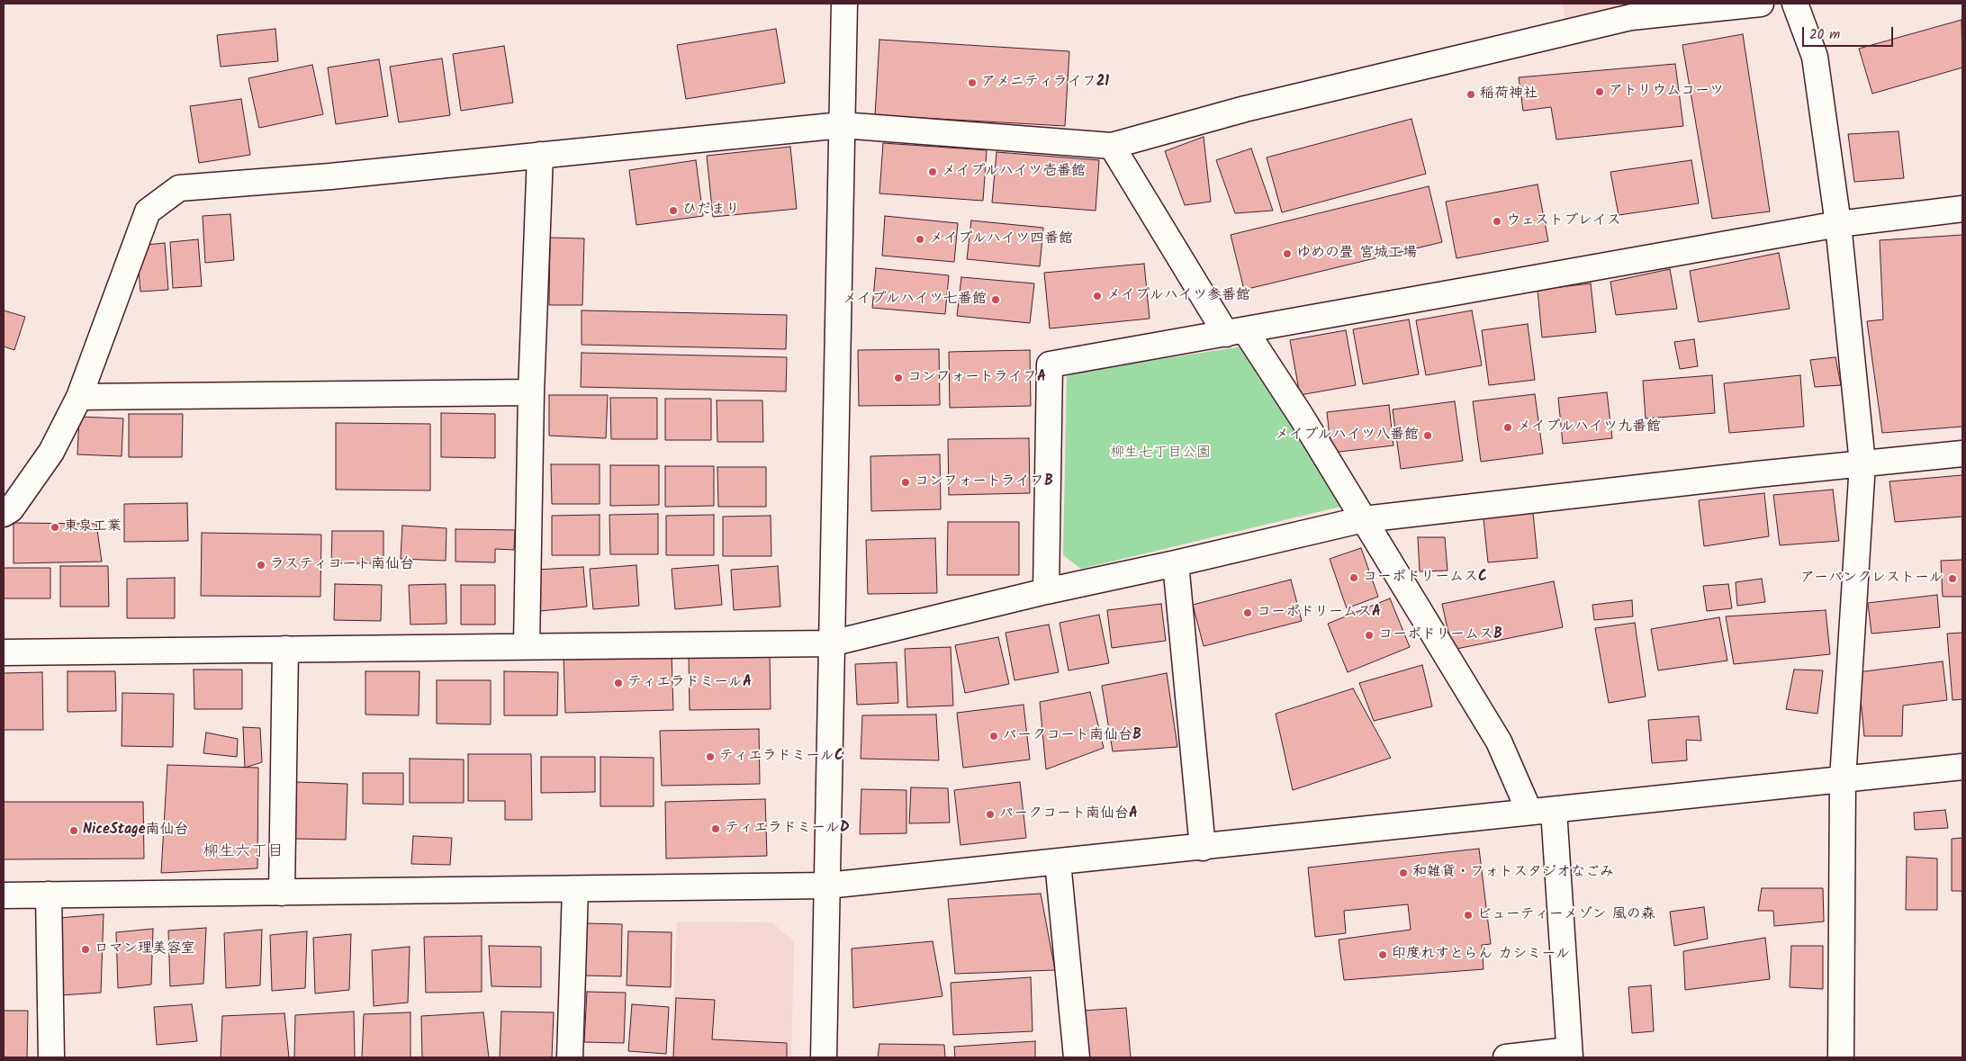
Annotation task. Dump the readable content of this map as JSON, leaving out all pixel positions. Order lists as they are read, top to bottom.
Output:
{
  "districts": ["柳生六丁目"],
  "parks": ["柳生七丁目公園"],
  "places": [
    "アメニティライフ21",
    "アトリウムコーツ",
    "稲荷神社",
    "メイプルハイツ壱番館",
    "ひだまり",
    "ウェストプレイス",
    "メイプルハイツ四番館",
    "ゆめの畳 宮城工場",
    "メイプルハイツ参番館",
    "メイプルハイツ七番館",
    "コンフォートライフA",
    "メイプルハイツ九番館",
    "メイプルハイツ八番館",
    "コンフォートライフB",
    "東泉工業",
    "ラスティコート南仙台",
    "コーポドリームスC",
    "アーバンクレストール",
    "コーポドリームスA",
    "コーポドリームスB",
    "ティエラドミールA",
    "パークコート南仙台B",
    "ティエラドミールC",
    "パークコート南仙台A",
    "ティエラドミールD",
    "NiceStage南仙台",
    "和雑貨・フォトスタジオなごみ",
    "ビューティーメゾン 風の森",
    "ロマン理美容室",
    "印度れすとらん カシミール"
  ],
  "scale_bar": "20 m"
}
